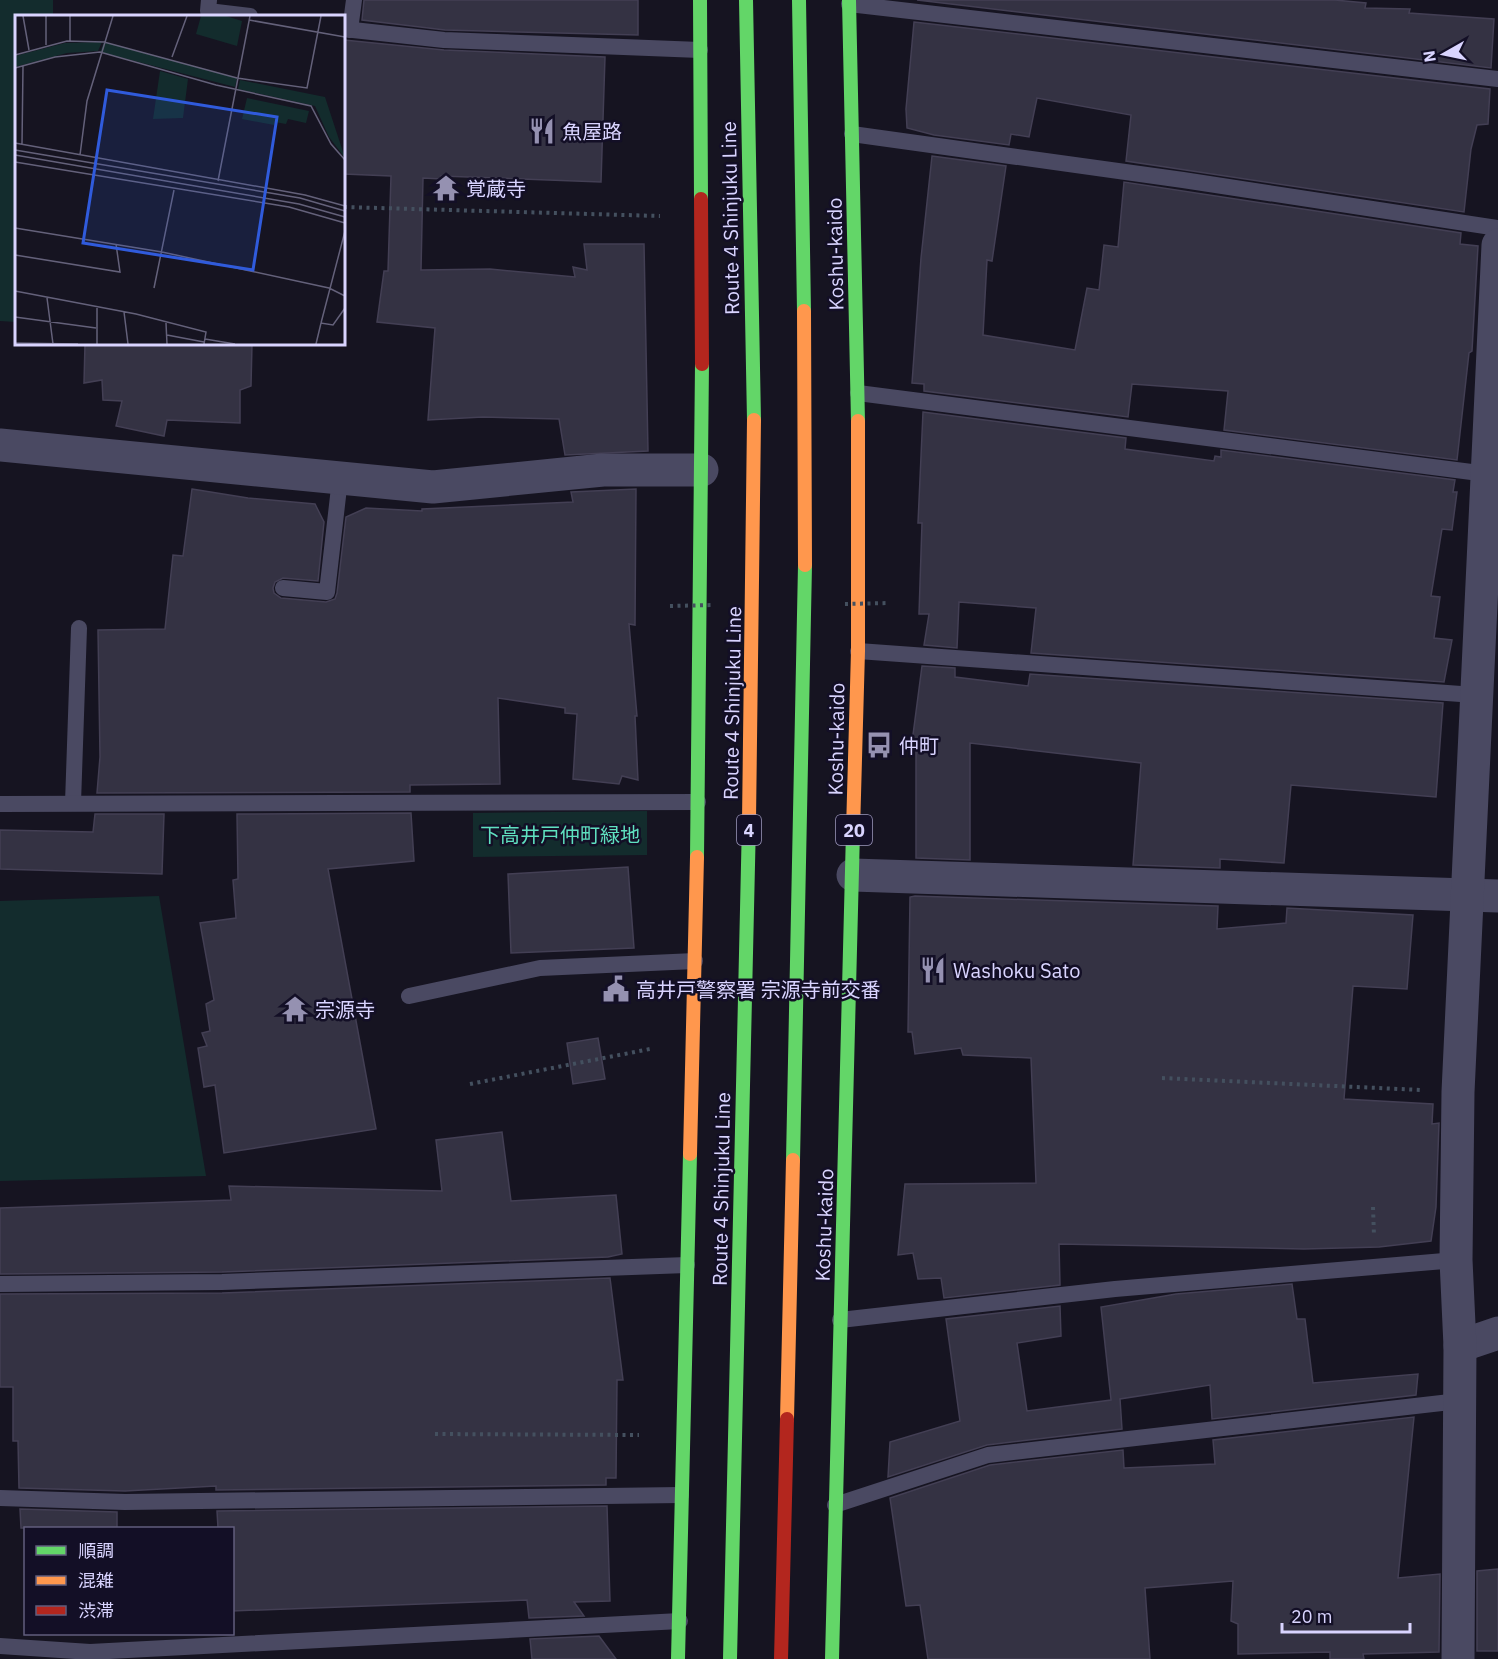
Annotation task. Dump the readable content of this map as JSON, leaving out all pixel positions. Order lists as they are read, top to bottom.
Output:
{
  "streets": {
    "highway": [
      "Route 4 Shinjuku Line",
      "Koshu-kaido",
      "4",
      "20"
    ]
  },
  "parks": ["下高井戸仲町緑地"],
  "places": {
    "restaurant": ["魚屋路", "Washoku Sato"],
    "temple": ["覚蔵寺", "宗源寺"],
    "bus stop": ["仲町"],
    "public building": ["高井戸警察署 宗源寺前交番"]
  },
  "legend": ["順調", "混雑", "渋滞"],
  "scale_bar": "20 m",
  "north": "left"
}
